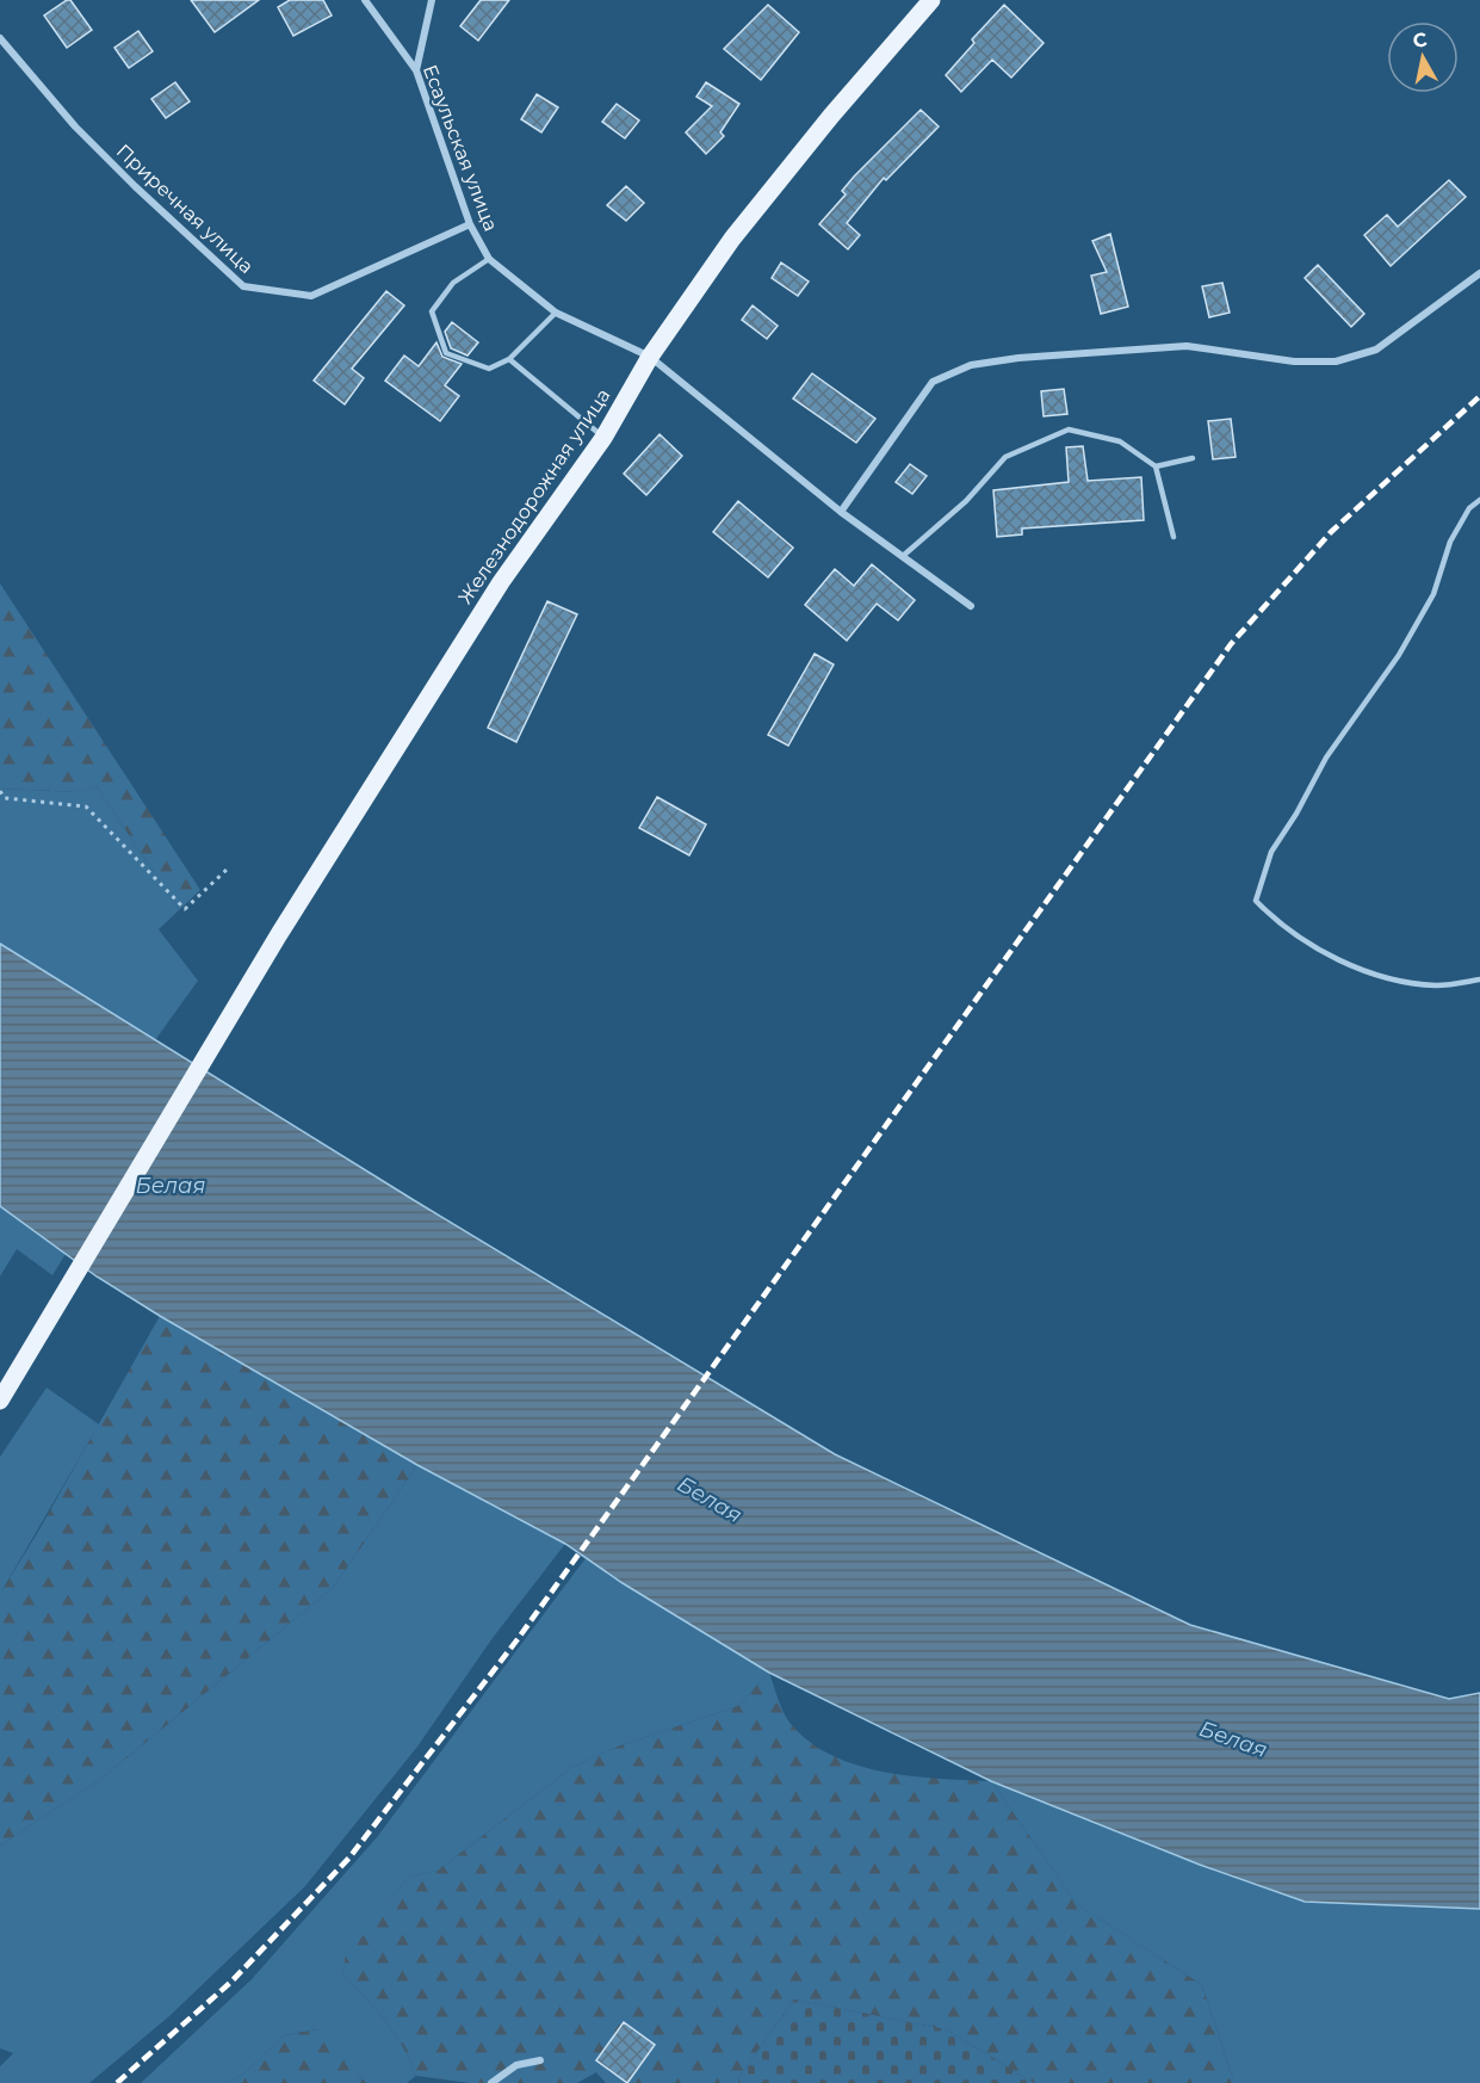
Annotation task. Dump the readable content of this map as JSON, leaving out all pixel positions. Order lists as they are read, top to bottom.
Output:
{
  "streets": {
    "main road": ["Железнодорожная улица"],
    "street": ["Есаульская улица", "Приречная улица"]
  },
  "crossings": [
    ["Есаульская улица", "Приречная улица"],
    ["Есаульская улица", "Железнодорожная улица"]
  ],
  "water": ["Белая"],
  "north": "top"
}
